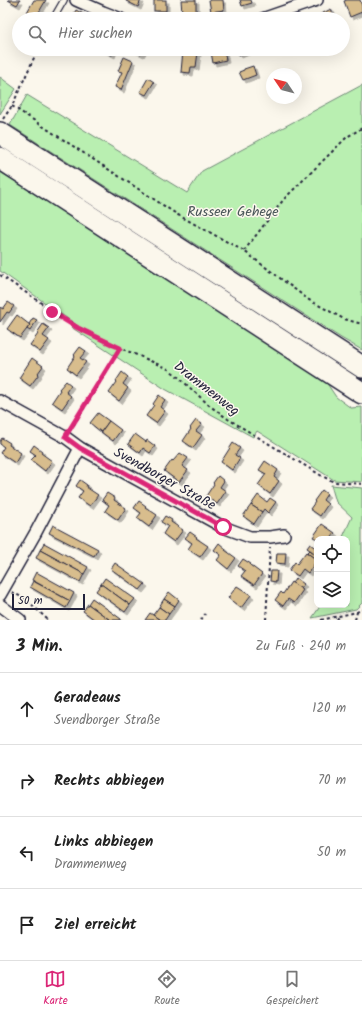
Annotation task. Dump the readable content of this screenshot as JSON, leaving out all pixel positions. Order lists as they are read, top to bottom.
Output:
{
  "streets": {
    "street": ["Svendborger Straße"],
    "path": ["Drammenweg"]
  },
  "parks": ["Russeer Gehege"],
  "scale_bar": "50 m",
  "north": "top left",
  "page": {
    "search": "Hier suchen",
    "scale": "50 m",
    "heading": ["3 Min.", "Zu Fuß · 240 m"],
    "list": [
      ["Geradeaus", "Svendborger Straße", "120 m"],
      ["Rechts abbiegen", "70 m"],
      ["Links abbiegen", "Drammenweg", "50 m"],
      "Ziel erreicht"
    ],
    "nav": ["Karte", "Route", "Gespeichert"]
  }
}
